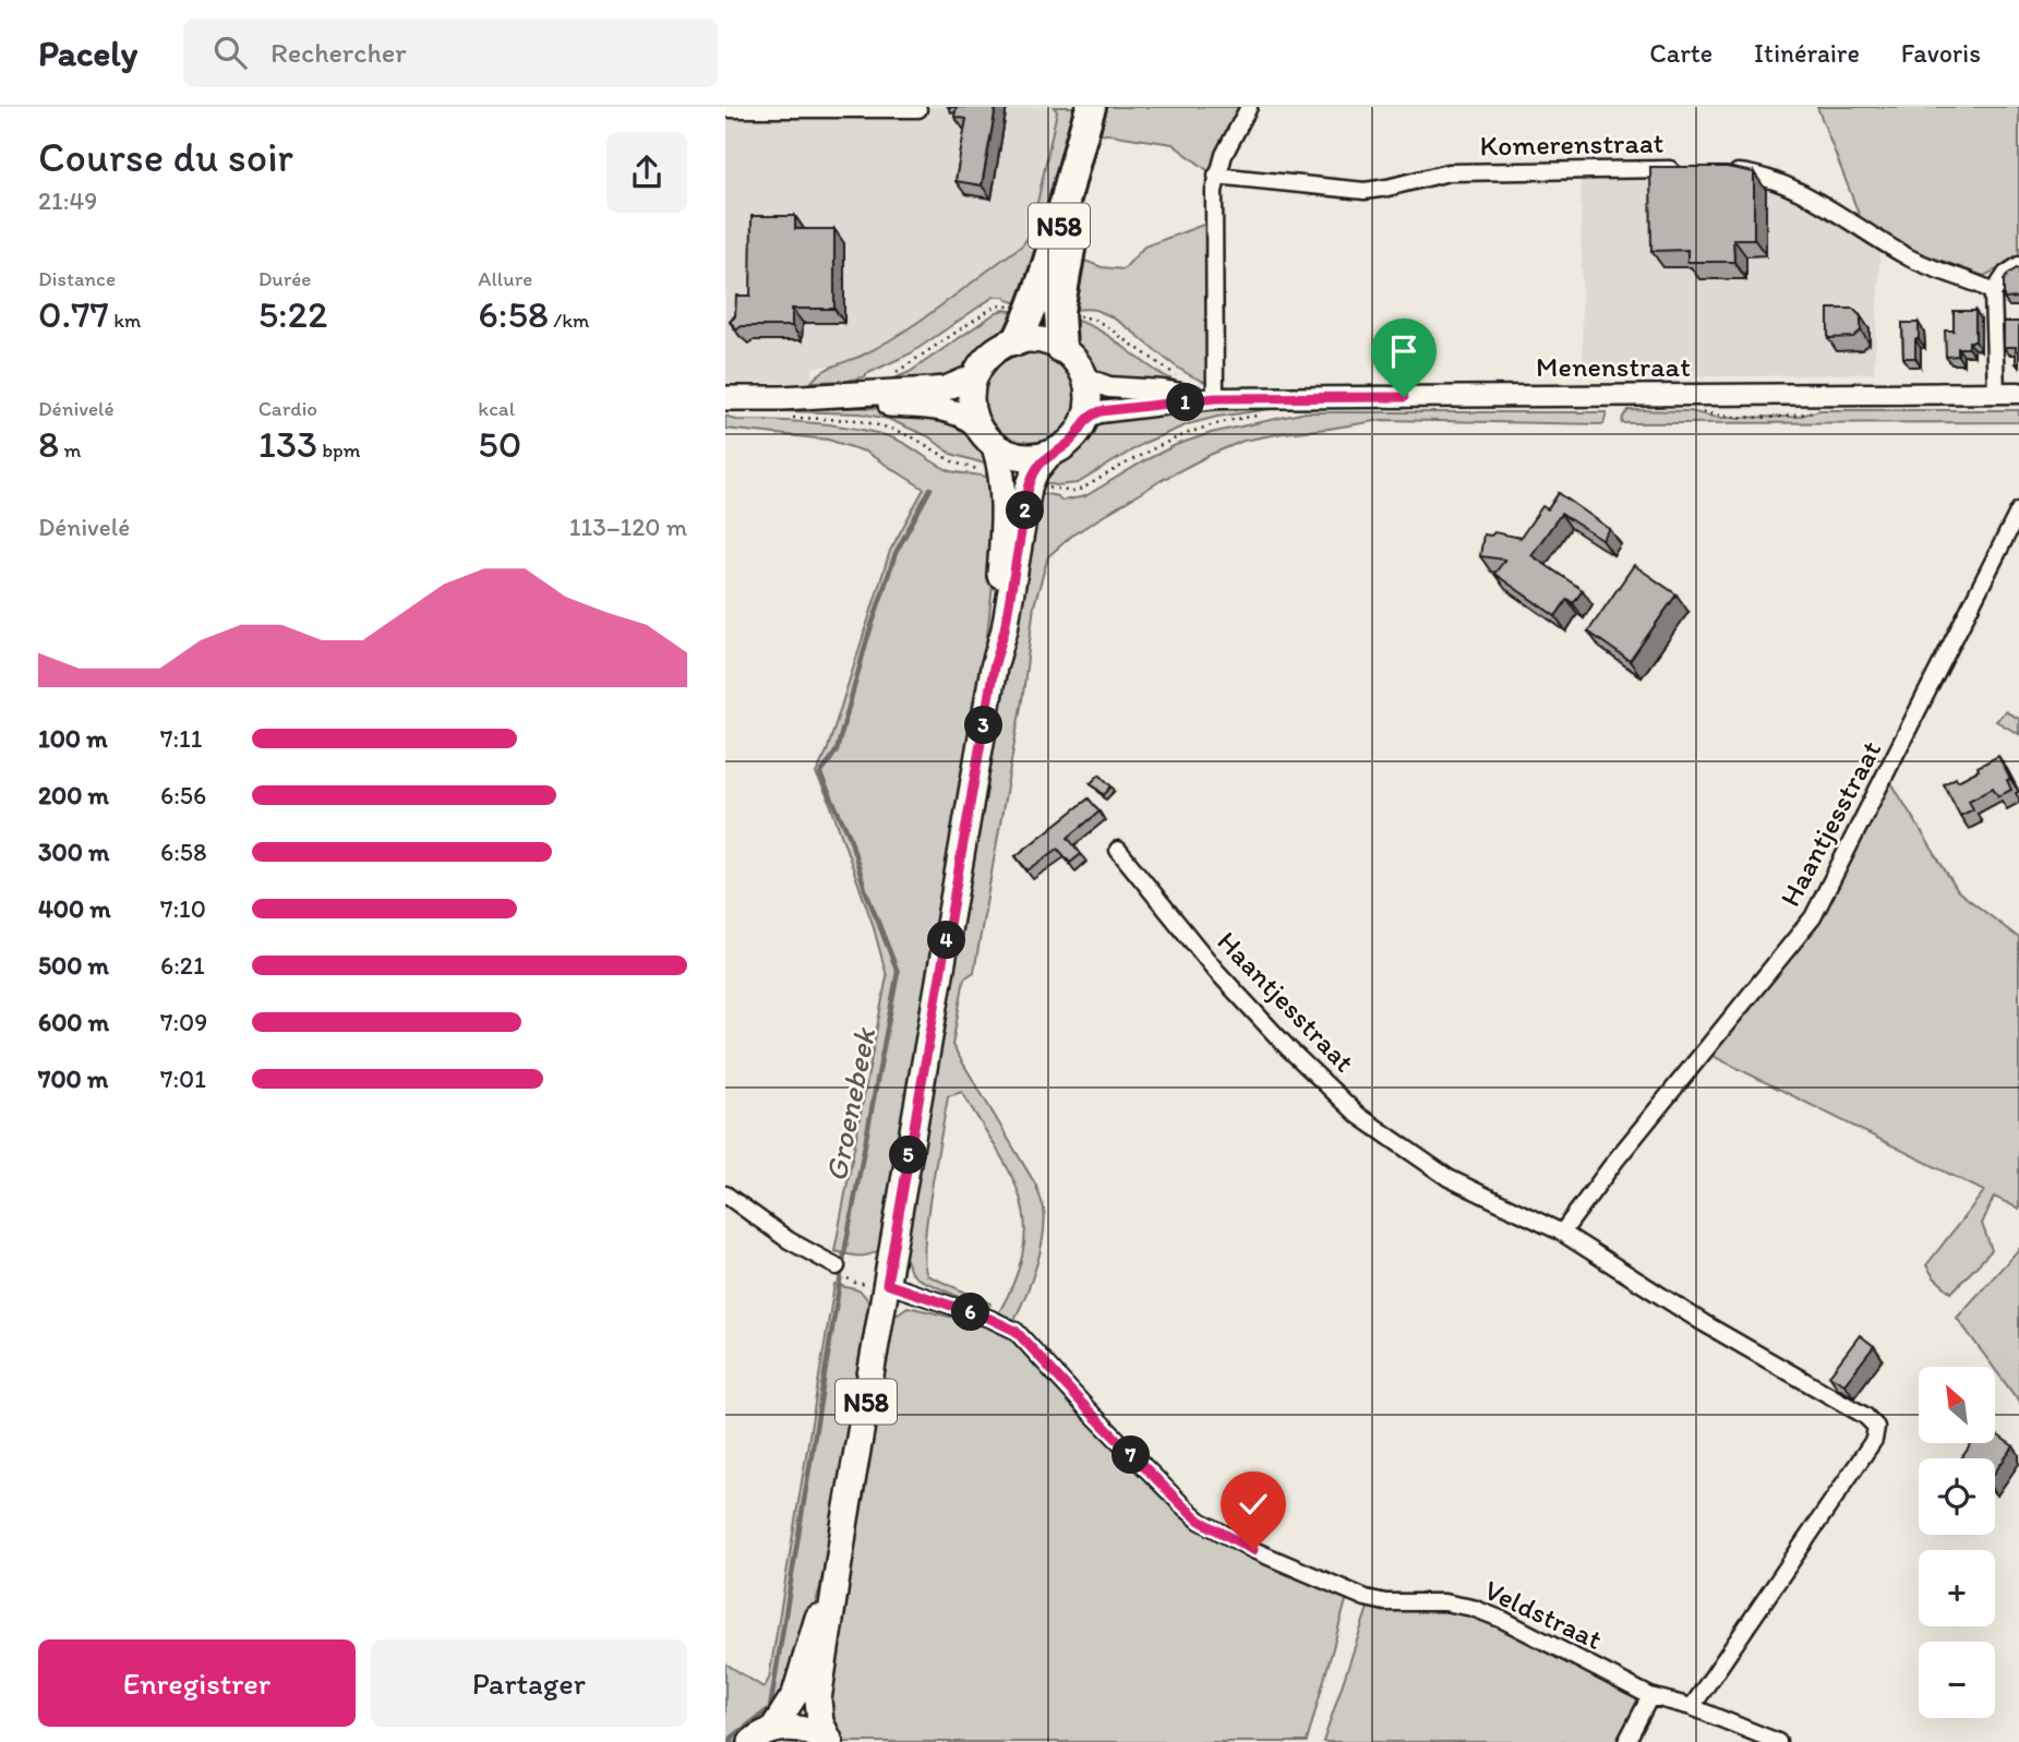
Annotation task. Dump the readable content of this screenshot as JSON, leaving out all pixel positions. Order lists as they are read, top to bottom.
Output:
{
  "streets": {
    "highway": ["N58"],
    "street": [
      "Komerenstraat",
      "Menenstraat",
      "Haantjesstraat",
      "Veldstraat"
    ]
  },
  "crossings": [
    ["N58", "Menenstraat"],
    ["N58", "Veldstraat"]
  ],
  "water": ["Groenebeek"],
  "north": "top left",
  "page": {
    "header": "Pacely",
    "search": "Rechercher",
    "nav": ["Carte", "Itinéraire", "Favoris"],
    "heading": ["Course du soir", "21:49"],
    "stats": [
      ["Distance", "0.77 km"],
      ["Durée", "5:22"],
      ["Allure", "6:58 /km"],
      ["Dénivelé", "8 m"],
      ["Cardio", "133 bpm"],
      ["kcal", "50"]
    ],
    "pins": [
      "1",
      "2",
      "3",
      "4",
      "5",
      "6",
      "7"
    ],
    "chart": ["Dénivelé", "113–120 m"],
    "list": [
      {
        "name": "100 m",
        "note": "7:11"
      },
      {
        "name": "200 m",
        "note": "6:56"
      },
      {
        "name": "300 m",
        "note": "6:58"
      },
      {
        "name": "400 m",
        "note": "7:10"
      },
      {
        "name": "500 m",
        "note": "6:21"
      },
      {
        "name": "600 m",
        "note": "7:09"
      },
      {
        "name": "700 m",
        "note": "7:01"
      }
    ],
    "map_buttons": ["+", "−"],
    "buttons": ["Enregistrer", "Partager"]
  }
}
